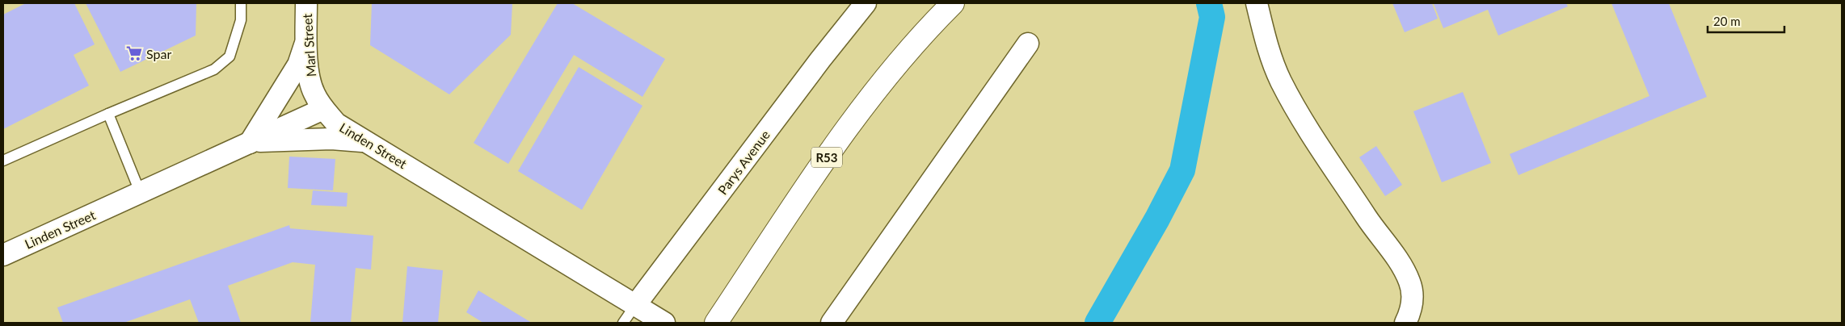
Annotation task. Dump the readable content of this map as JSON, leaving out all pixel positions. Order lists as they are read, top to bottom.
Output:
{
  "streets": {
    "main road": ["R53"],
    "street": ["Marl Street", "Linden Street", "Parys Avenue"]
  },
  "crossings": [
    ["Marl Street", "Linden Street"],
    ["Linden Street", "Parys Avenue"]
  ],
  "places": {
    "supermarket": ["Spar"]
  },
  "scale_bar": "20 m"
}
